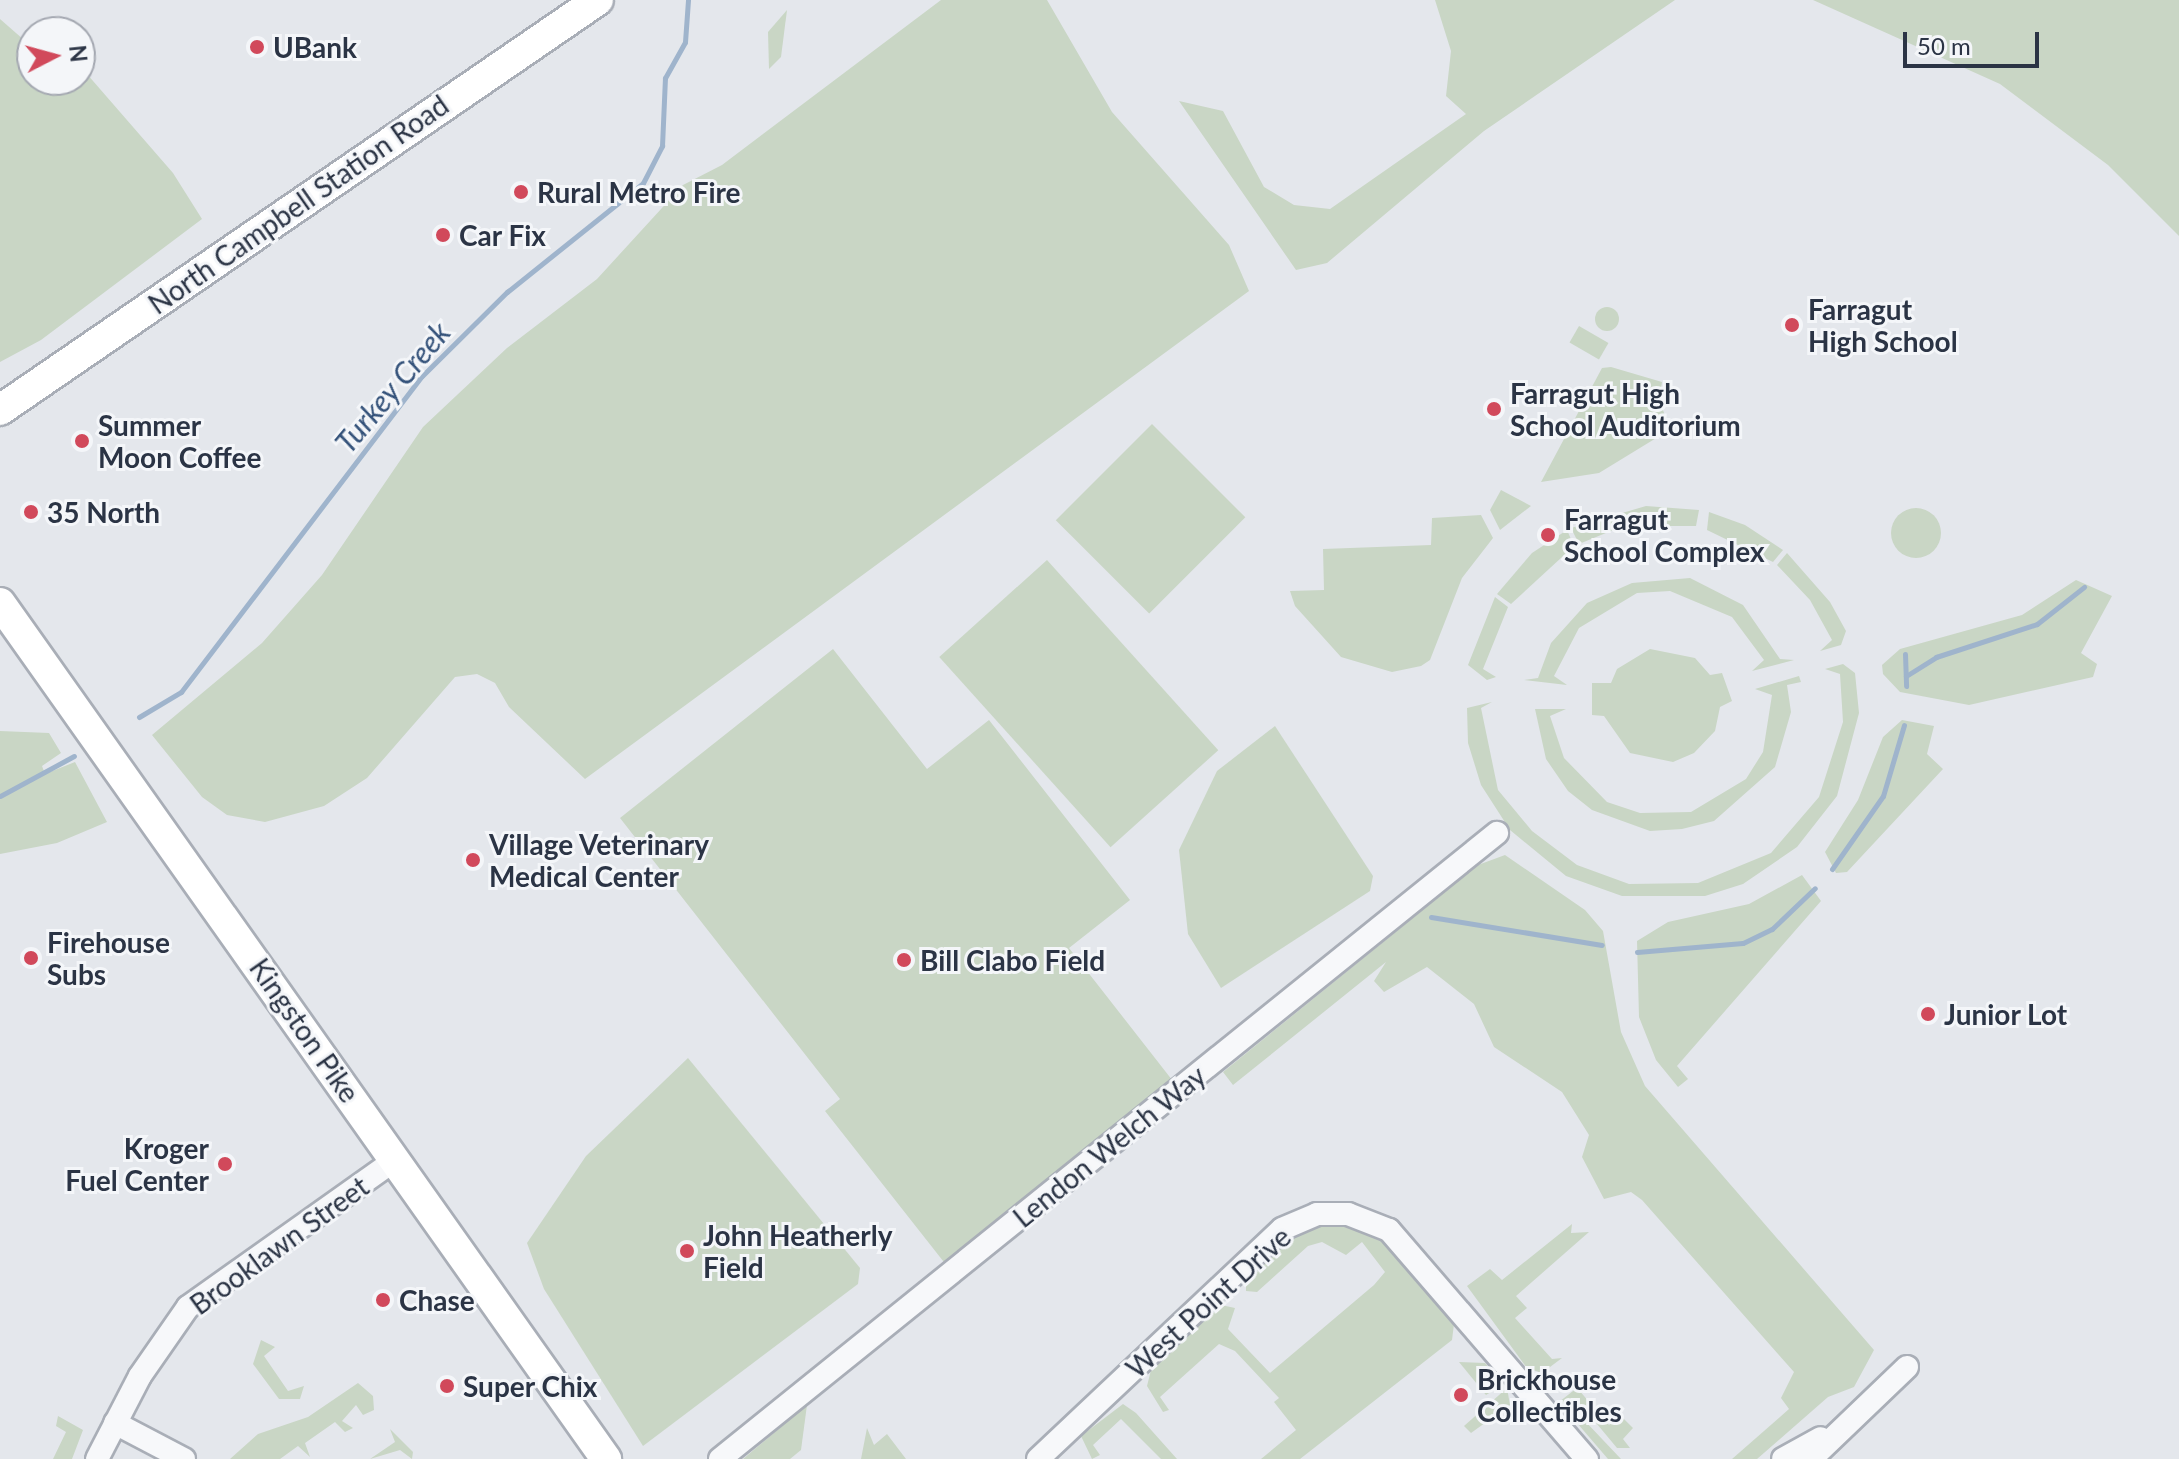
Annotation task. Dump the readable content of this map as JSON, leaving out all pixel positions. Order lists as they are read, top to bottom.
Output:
{
  "streets": {
    "main road": ["North Campbell Station Road", "Kingston Pike"],
    "street": ["Lendon Welch Way", "Brooklawn Street", "West Point Drive"]
  },
  "crossings": [
    ["Kingston Pike", "Brooklawn Street"]
  ],
  "water": ["Turkey Creek"],
  "places": [
    "UBank",
    "Rural Metro Fire",
    "Car Fix",
    "Farragut High School",
    "Farragut High School Auditorium",
    "Summer Moon Coffee",
    "35 North",
    "Farragut School Complex",
    "Village Veterinary Medical Center",
    "Firehouse Subs",
    "Bill Clabo Field",
    "Junior Lot",
    "Kroger Fuel Center",
    "John Heatherly Field",
    "Chase",
    "Super Chix",
    "Brickhouse Collectibles"
  ],
  "scale_bar": "50 m",
  "north": "right"
}
